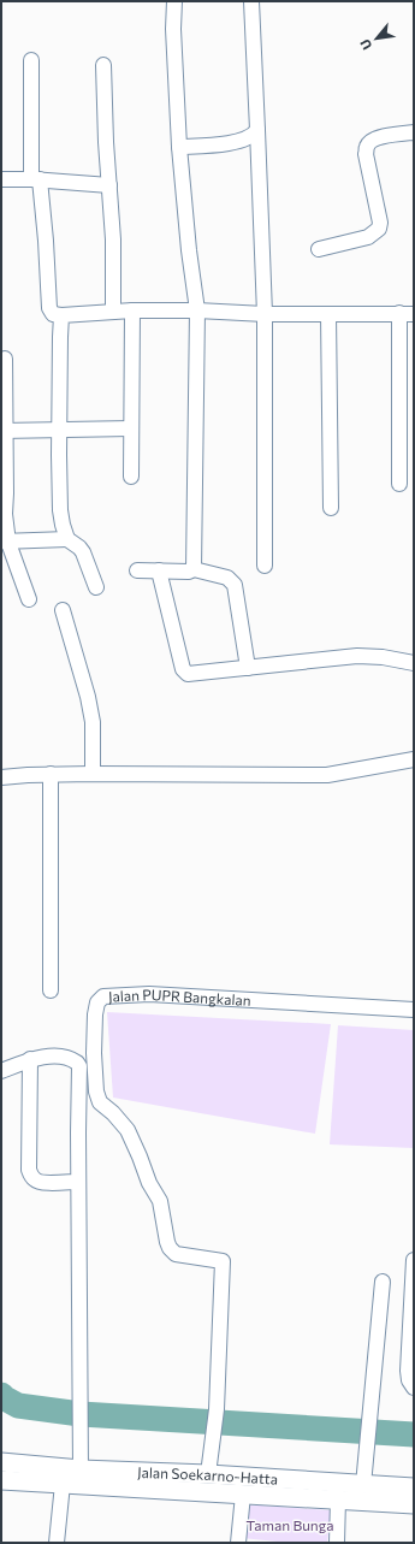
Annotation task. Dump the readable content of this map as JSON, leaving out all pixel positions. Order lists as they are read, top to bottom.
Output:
{
  "streets": {
    "main road": ["Jalan Soekarno-Hatta"],
    "street": ["Jalan PUPR Bangkalan"]
  },
  "crossings": [
    ["Jalan PUPR Bangkalan", "Jalan Soekarno-Hatta"]
  ],
  "parks": ["Taman Bunga"],
  "north": "bottom left"
}
